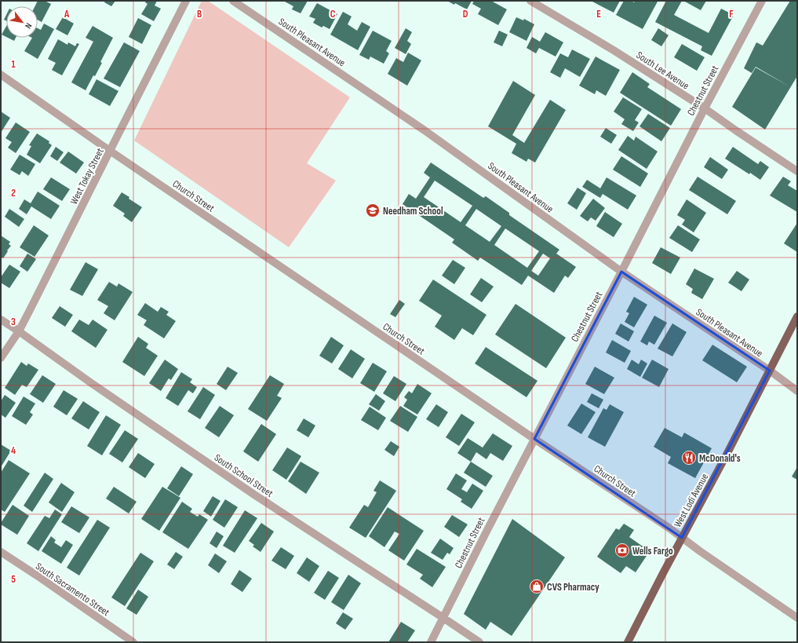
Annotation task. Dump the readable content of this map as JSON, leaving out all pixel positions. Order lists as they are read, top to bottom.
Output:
{
  "streets": {
    "main road": ["West Lodi Avenue"],
    "street": [
      "South Pleasant Avenue",
      "South Lee Avenue",
      "Chestnut Street",
      "West Tokay Street",
      "Church Street",
      "South School Street",
      "South Sacramento Street"
    ]
  },
  "crossings": [
    ["South Pleasant Avenue", "Chestnut Street"],
    ["South Pleasant Avenue", "West Lodi Avenue"],
    ["South Lee Avenue", "Chestnut Street"],
    ["Chestnut Street", "Church Street"],
    ["Chestnut Street", "South School Street"],
    ["West Tokay Street", "Church Street"],
    ["West Tokay Street", "South School Street"],
    ["Church Street", "West Lodi Avenue"]
  ],
  "places": {
    "school or university": ["Needham School"],
    "restaurant": ["McDonald's"],
    "bank": ["Wells Fargo"],
    "shop": ["CVS Pharmacy"]
  },
  "north": "bottom right",
  "grid": {
    "columns": [
      "A",
      "B",
      "C",
      "D",
      "E",
      "F"
    ],
    "rows": [
      "1",
      "2",
      "3",
      "4",
      "5"
    ]
  }
}
